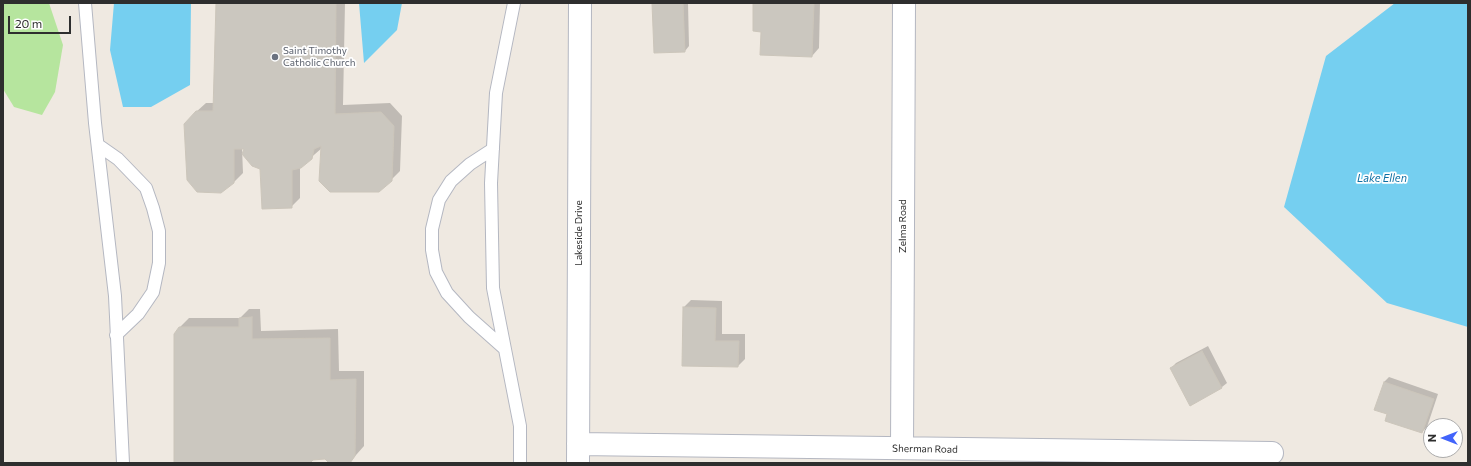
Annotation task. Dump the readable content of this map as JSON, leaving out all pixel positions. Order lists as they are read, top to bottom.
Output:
{
  "streets": {
    "street": ["Zelma Road", "Lakeside Drive", "Sherman Road"]
  },
  "crossings": [
    ["Zelma Road", "Sherman Road"],
    ["Lakeside Drive", "Sherman Road"]
  ],
  "water": ["Lake Ellen"],
  "places": ["Saint Timothy Catholic Church"],
  "scale_bar": "20 m",
  "north": "left"
}
